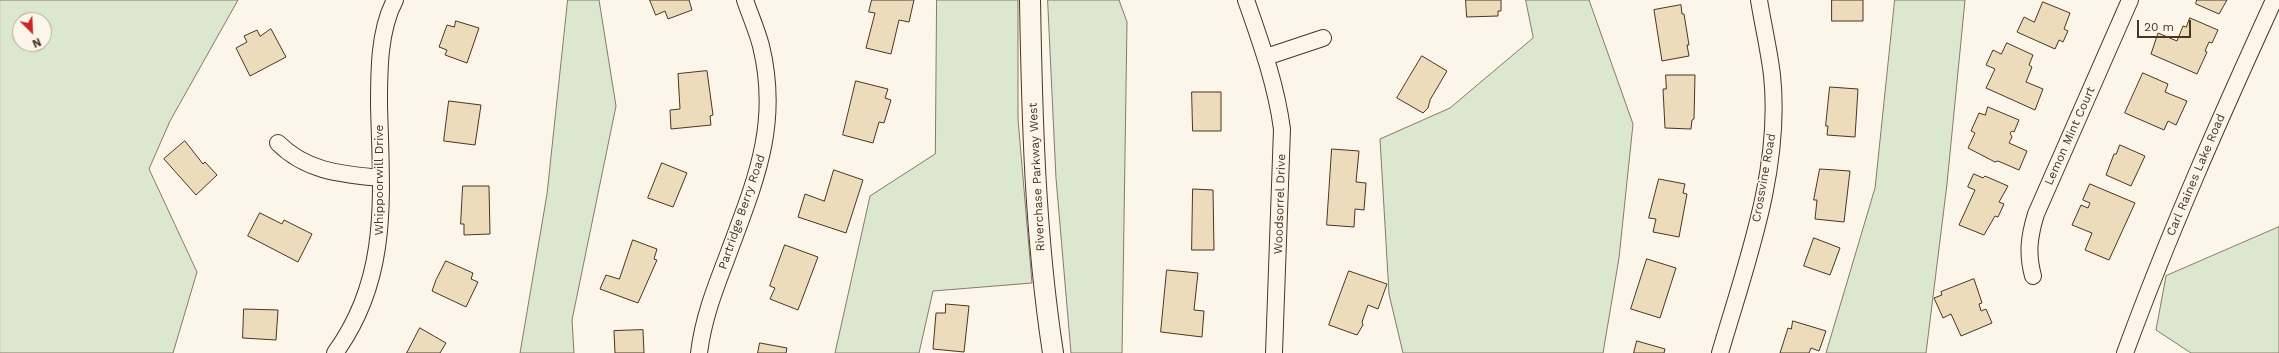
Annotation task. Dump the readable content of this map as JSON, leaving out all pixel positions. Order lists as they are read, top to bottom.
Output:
{
  "streets": {
    "street": [
      "Lemon Mint Court",
      "Carl Raines Lake Road",
      "Riverchase Parkway West",
      "Crossvine Road",
      "Whippoorwill Drive",
      "Woodsorrel Drive",
      "Partridge Berry Road"
    ]
  },
  "scale_bar": "20 m",
  "north": "bottom right"
}
